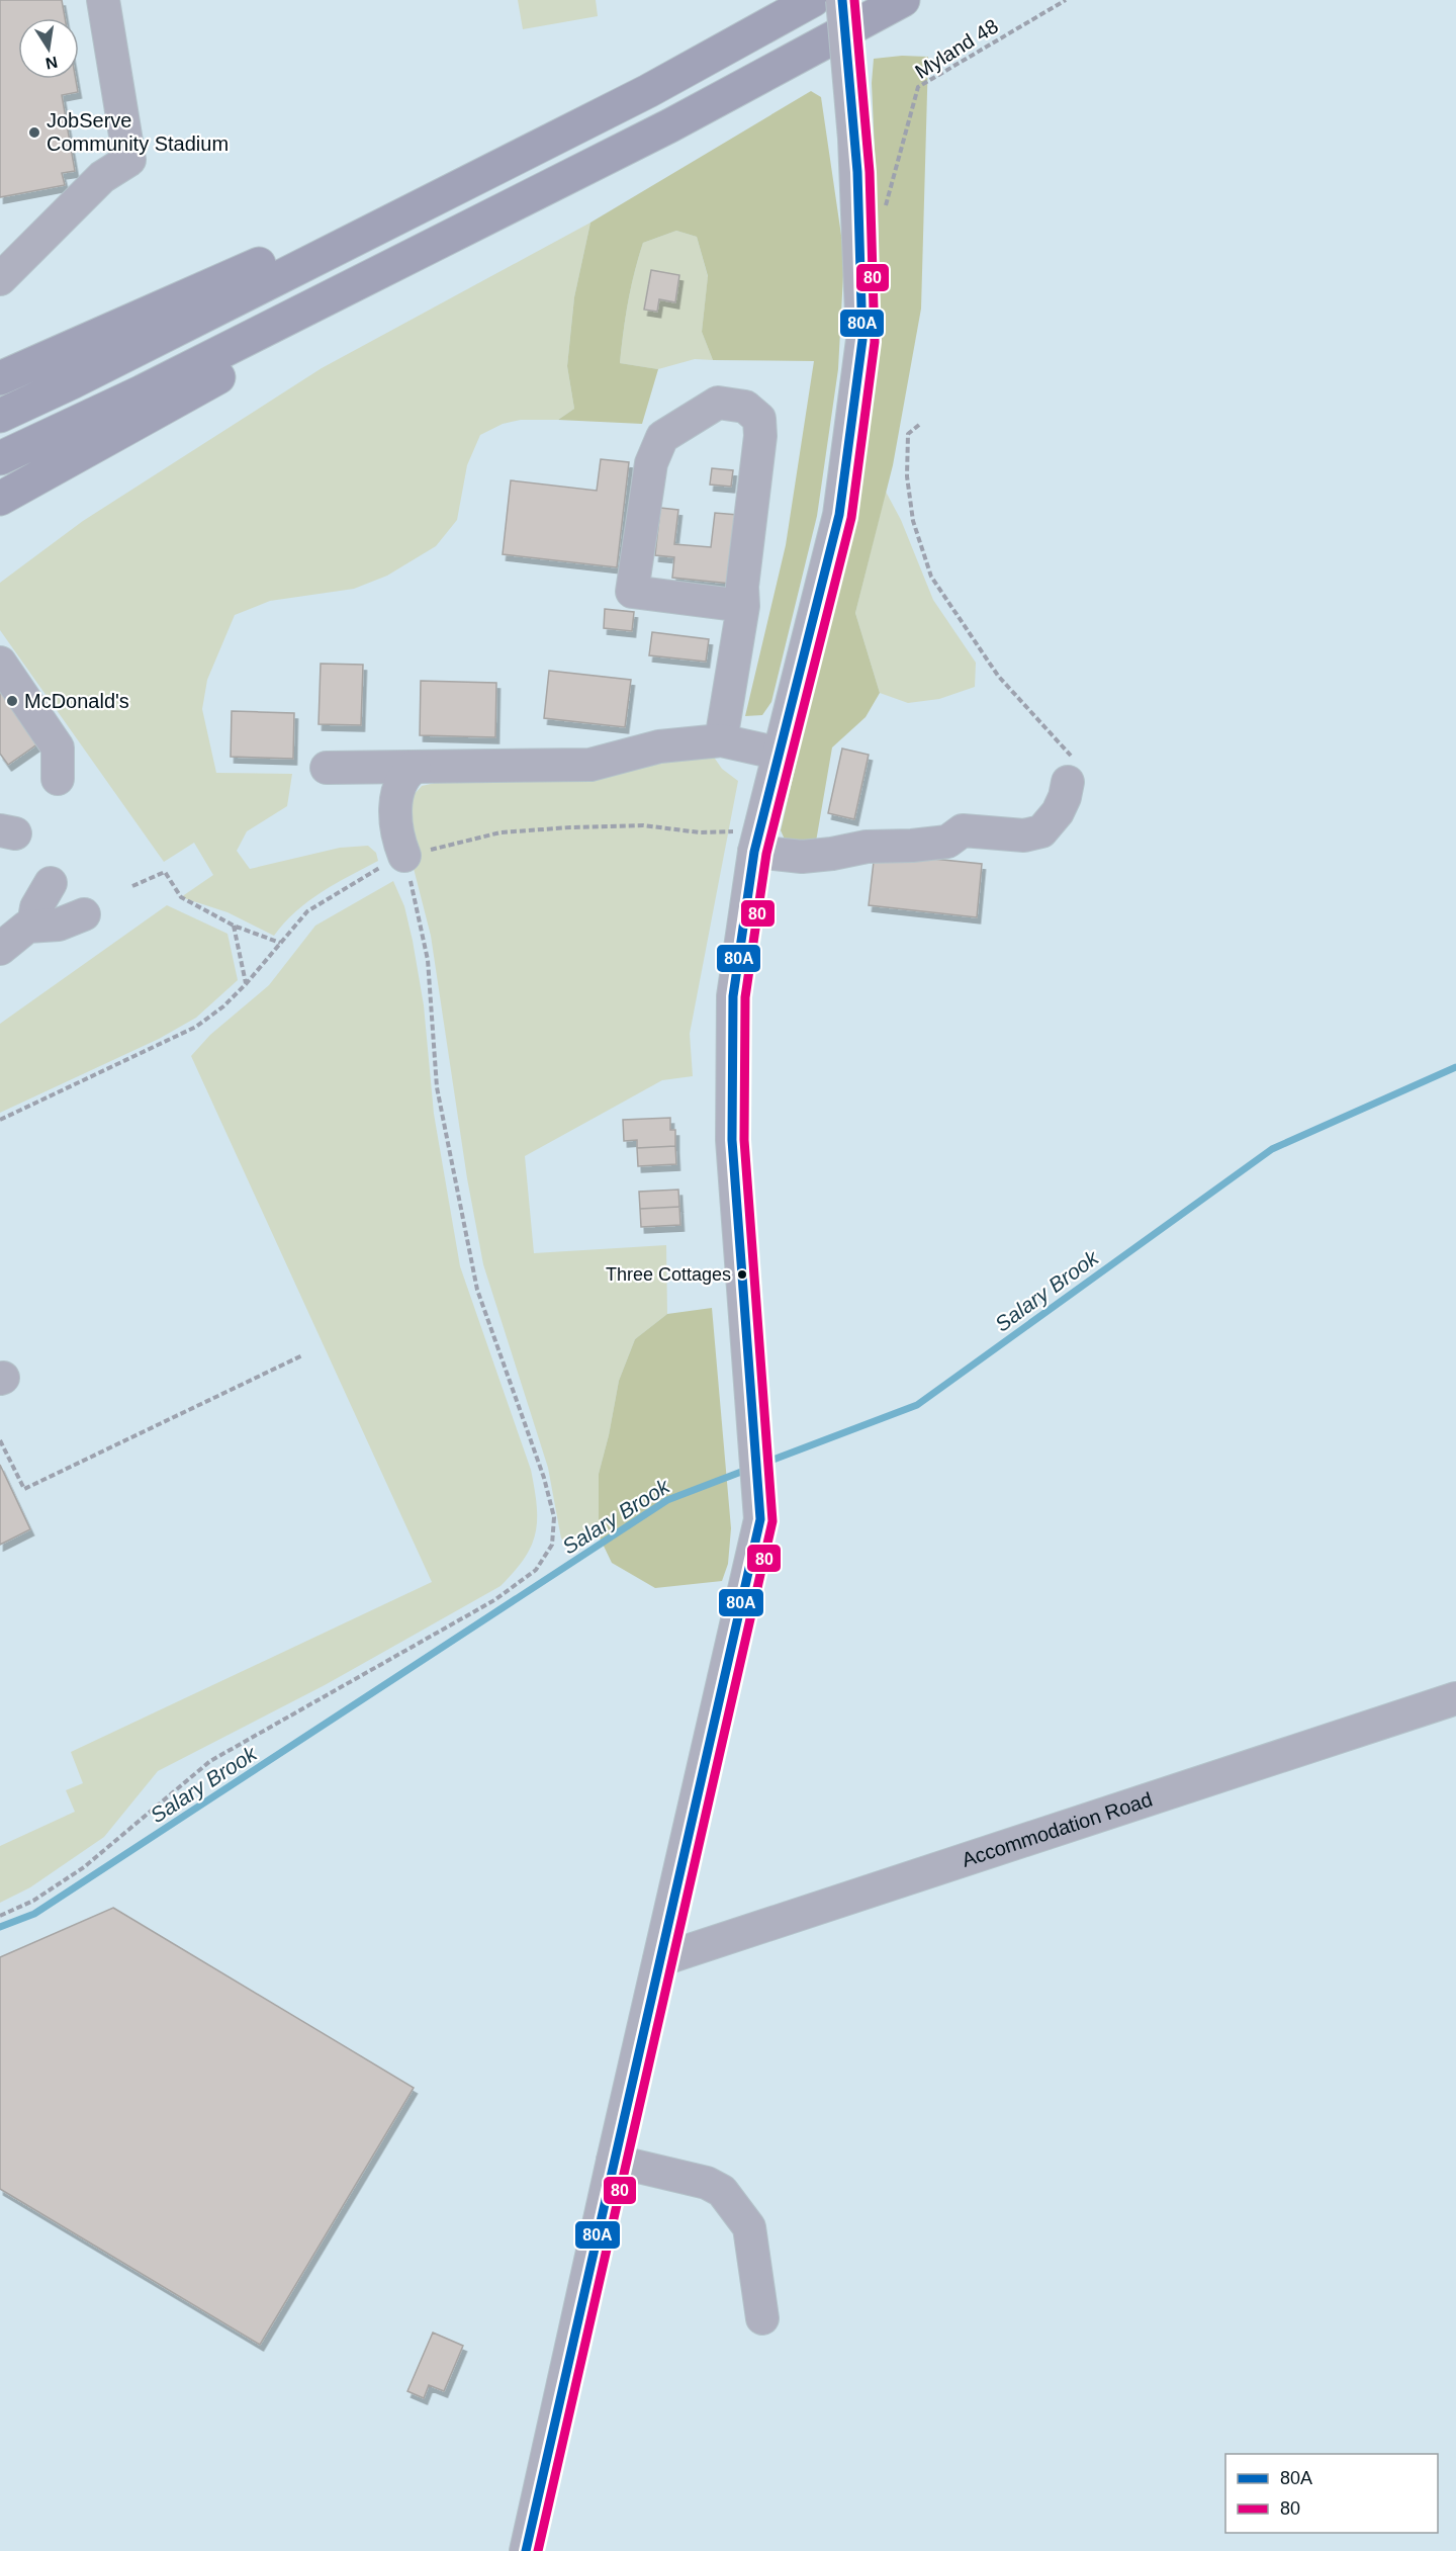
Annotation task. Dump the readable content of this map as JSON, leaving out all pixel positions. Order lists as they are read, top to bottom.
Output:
{
  "streets": {
    "street": ["Accommodation Road"],
    "path": ["Myland 48"]
  },
  "water": ["Salary Brook"],
  "places": ["JobServe Community Stadium", "McDonald's", "Three Cottages"],
  "lines": ["transit line 80A", "transit line 80"],
  "legend": ["80A", "80"],
  "north": "bottom"
}
